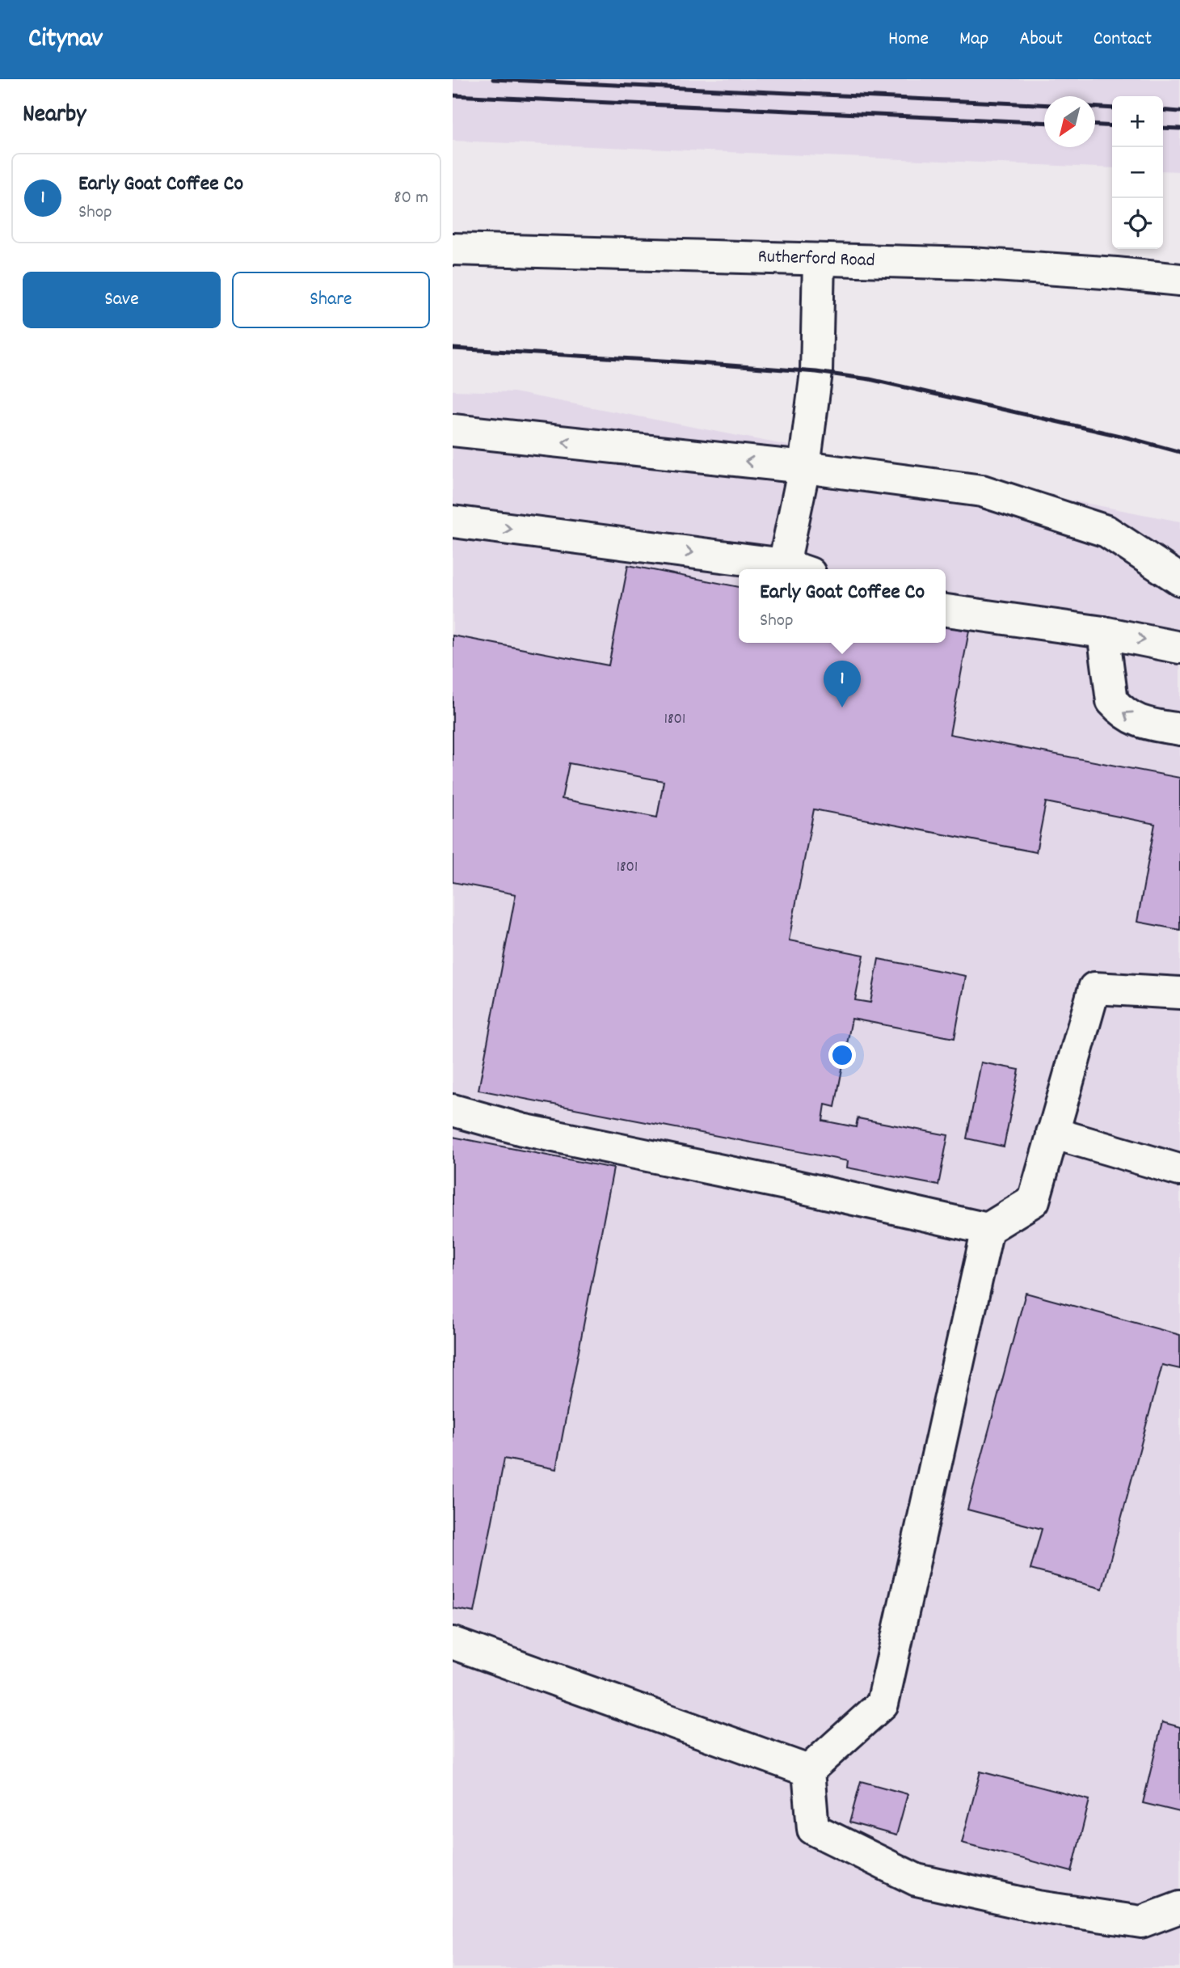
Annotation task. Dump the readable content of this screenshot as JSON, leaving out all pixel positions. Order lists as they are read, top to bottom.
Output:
{
  "streets": {
    "street": ["Rutherford Road"]
  },
  "house_numbers": ["1801", "1801"],
  "north": "bottom left",
  "page": {
    "header": "Citynav",
    "nav": [
      "Home",
      "Map",
      "About",
      "Contact"
    ],
    "heading": "Nearby",
    "map_buttons": ["+", "−"],
    "list": [
      {
        "mark": "1",
        "name": "Early Goat Coffee Co",
        "note": "Shop",
        "value": "80 m"
      }
    ],
    "buttons": ["Save", "Share"],
    "popup": ["Early Goat Coffee Co", "Shop"],
    "pins": "1"
  }
}
